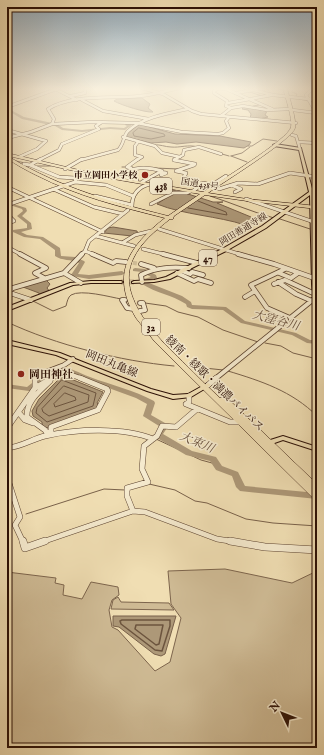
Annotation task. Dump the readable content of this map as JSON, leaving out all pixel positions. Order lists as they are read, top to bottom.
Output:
{
  "streets": {
    "highway": [
      "国道438号",
      "438",
      "32",
      "綾南・綾歌・満濃バイパス"
    ],
    "main road": ["岡田善通寺線", "47", "岡田丸亀線"]
  },
  "crossings": [
    ["国道438号", "岡田善通寺線"],
    ["国道438号", "綾南・綾歌・満濃バイパス"],
    ["岡田丸亀線", "綾南・綾歌・満濃バイパス"]
  ],
  "water": ["大窪谷川", "大束川"],
  "places": ["市立岡田小学校", "岡田神社"],
  "north": "top left"
}
